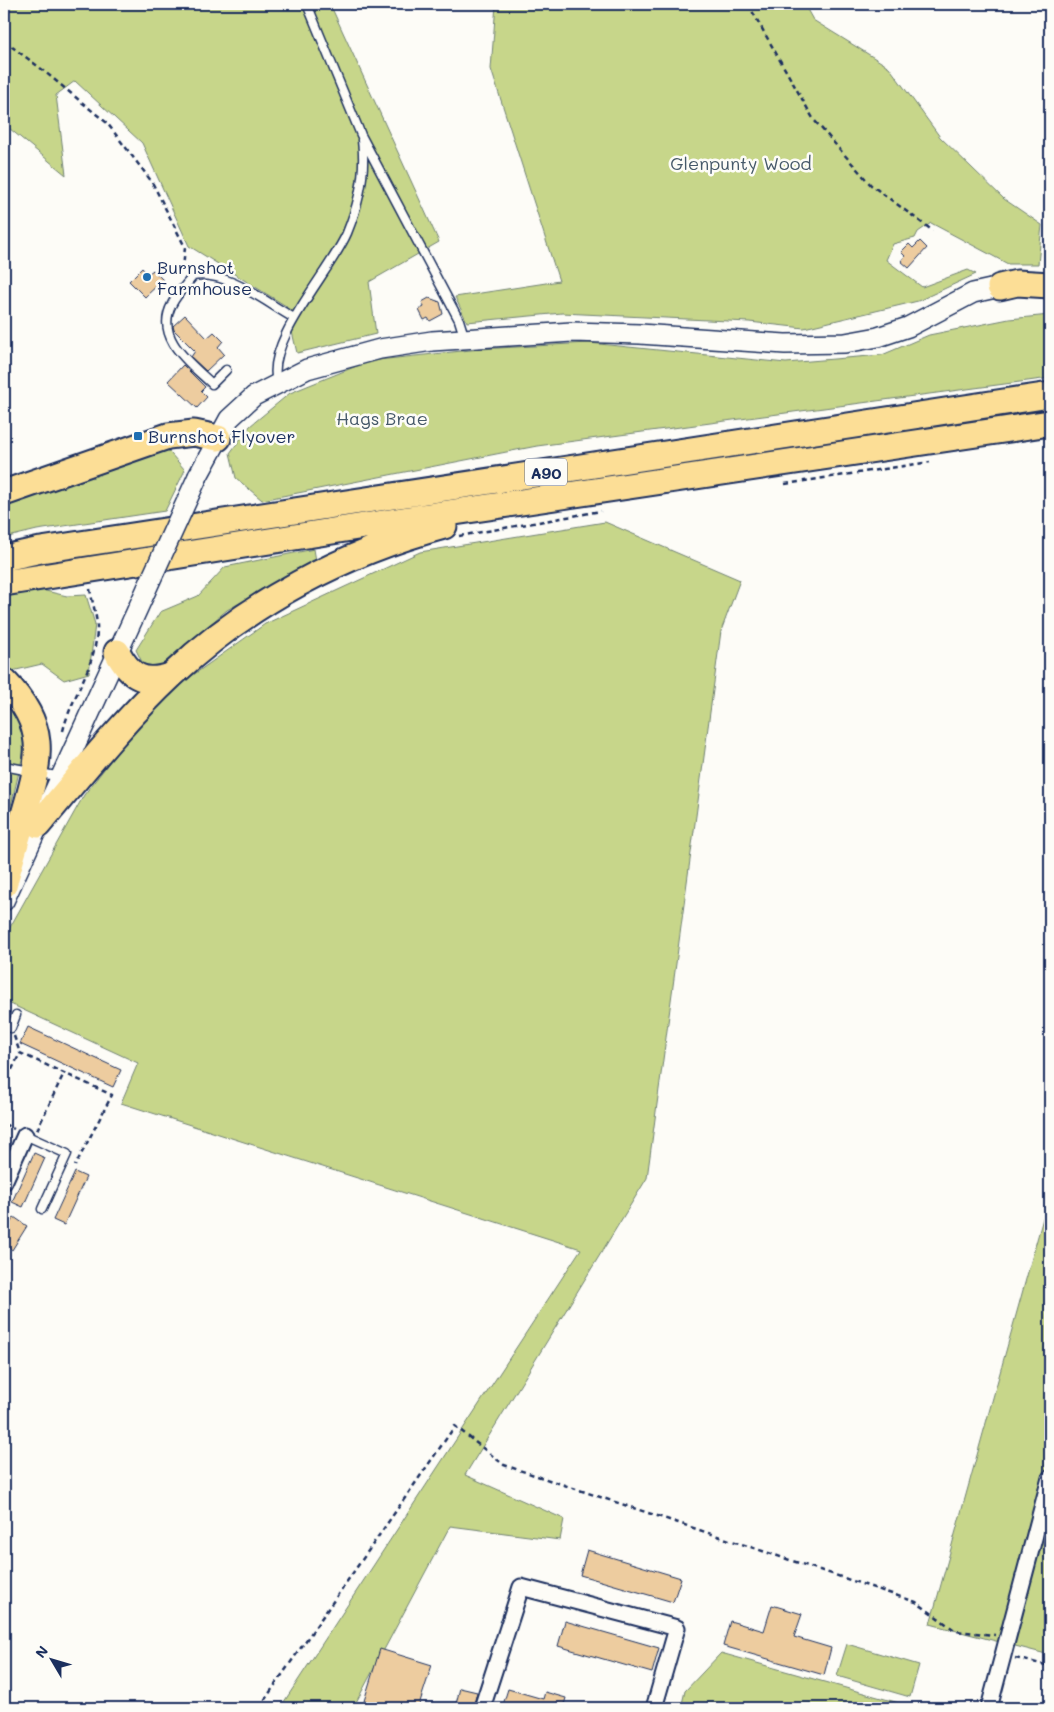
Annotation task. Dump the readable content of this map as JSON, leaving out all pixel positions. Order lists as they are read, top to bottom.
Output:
{
  "streets": {
    "main road": ["A90"]
  },
  "parks": ["Glenpunty Wood", "Hags Brae"],
  "places": {
    "other": ["Burnshot Farmhouse"],
    "transit": ["Burnshot Flyover"]
  },
  "north": "top left"
}
